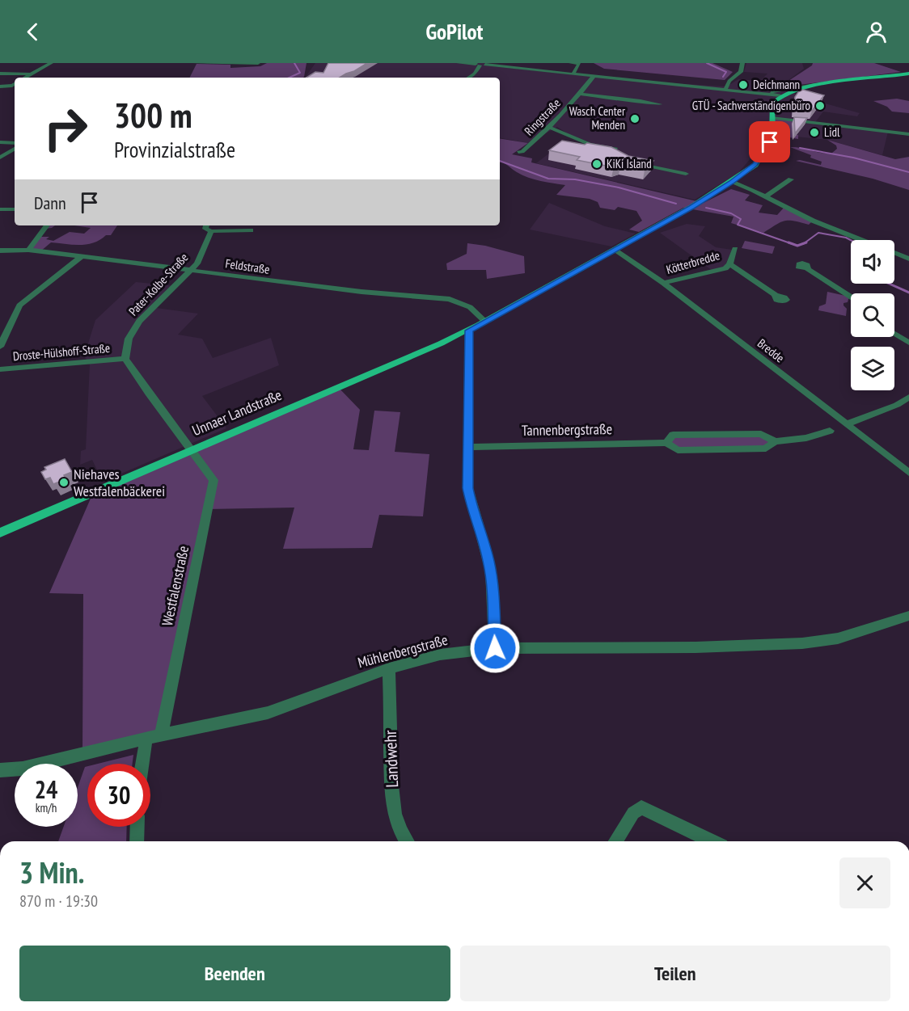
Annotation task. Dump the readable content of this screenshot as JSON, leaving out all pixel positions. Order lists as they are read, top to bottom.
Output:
{
  "streets": {
    "main road": ["Unnaer Landstraße"],
    "street": [
      "Ringstraße",
      "Kötterbredde",
      "Feldstraße",
      "Pater-Kolbe-Straße",
      "Bredde",
      "Droste-Hülshoff-Straße",
      "Tannenbergstraße",
      "Westfalenstraße",
      "Mühlenbergstraße",
      "Landwehr"
    ]
  },
  "crossings": [
    ["Kötterbredde", "Bredde"],
    ["Feldstraße", "Pater-Kolbe-Straße"],
    ["Feldstraße", "Unnaer Landstraße"],
    ["Pater-Kolbe-Straße", "Droste-Hülshoff-Straße"],
    ["Bredde", "Unnaer Landstraße"],
    ["Unnaer Landstraße", "Westfalenstraße"],
    ["Westfalenstraße", "Mühlenbergstraße"],
    ["Mühlenbergstraße", "Landwehr"]
  ],
  "places": [
    "Deichmann",
    "GTÜ - Sachverständigenbüro",
    "Wasch Center Menden",
    "Lidl",
    "KiKi Island",
    "Niehaves Westfalenbäckerei"
  ],
  "page": {
    "header": "GoPilot",
    "turn": ["300 m", "Provinzialstraße"],
    "then": "Dann",
    "speed": "24 km/h",
    "limit": "30",
    "heading": ["3 Min.", "870 m · 19:30"],
    "buttons": ["Beenden", "Teilen"]
  }
}
